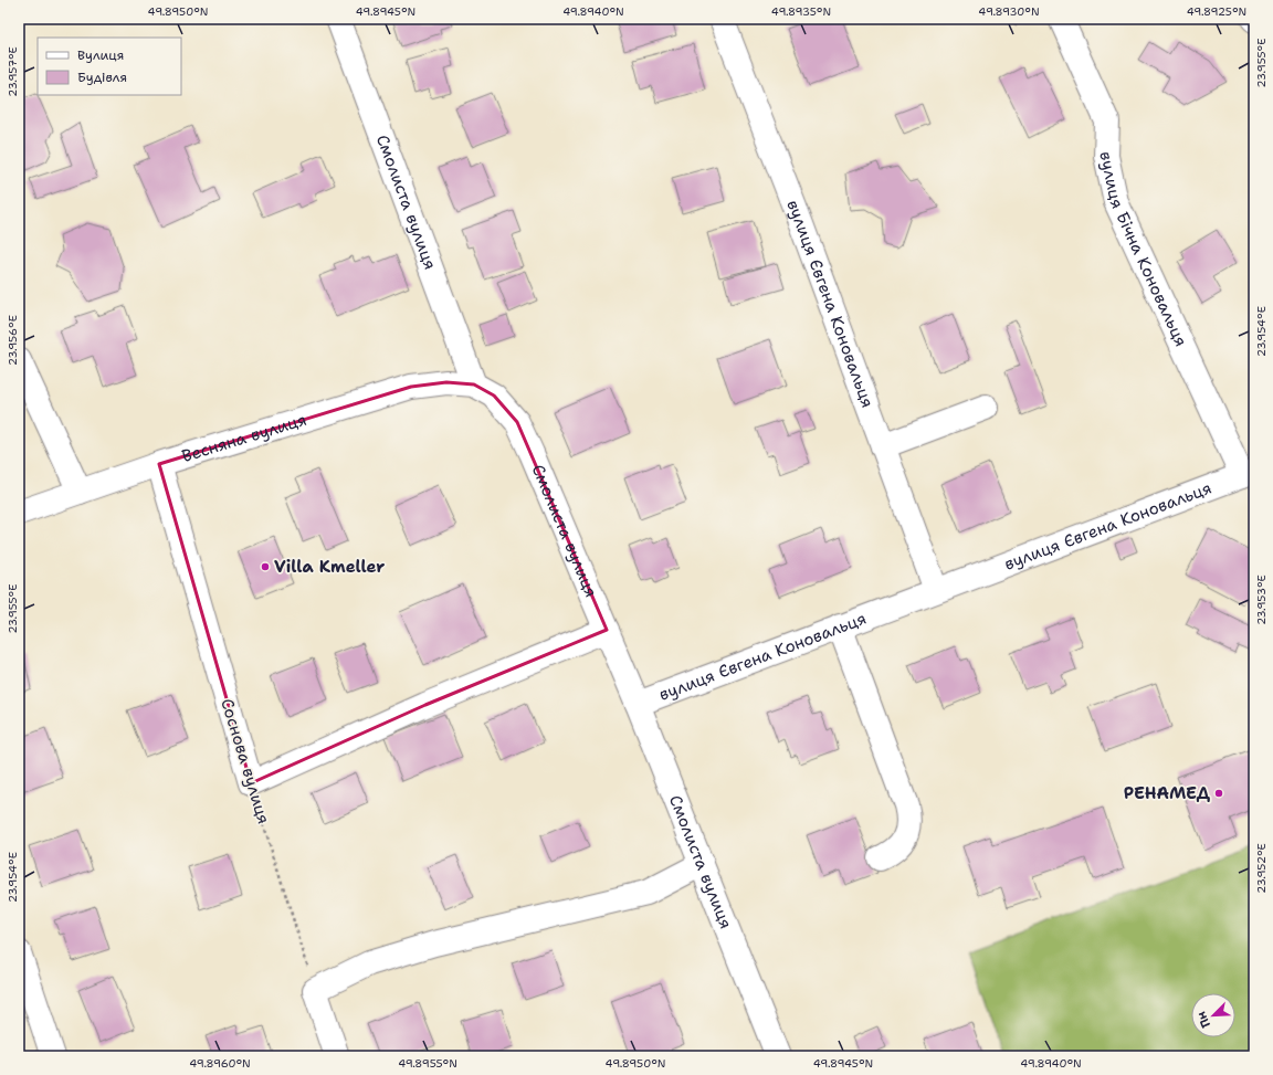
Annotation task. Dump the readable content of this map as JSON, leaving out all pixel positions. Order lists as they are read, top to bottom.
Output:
{
  "streets": {
    "street": [
      "Смолиста вулиця",
      "вулиця Бічна Коновальця",
      "вулиця Євгена Коновальця",
      "Весняна вулиця",
      "Соснова вулиця"
    ]
  },
  "crossings": [
    ["Смолиста вулиця", "вулиця Євгена Коновальця"],
    ["Смолиста вулиця", "Весняна вулиця"],
    ["вулиця Бічна Коновальця", "вулиця Євгена Коновальця"],
    ["Весняна вулиця", "Соснова вулиця"]
  ],
  "places": ["Villa Kmeller", "РЕНАМЕД"],
  "legend": ["Вулиця", "Будівля"],
  "north": "bottom left",
  "coordinates": [
    "49.8950°N",
    "49.8945°N",
    "49.8940°N",
    "49.8935°N",
    "49.8930°N",
    "49.8925°N",
    "23.955°E",
    "23.957°E",
    "23.954°E",
    "23.956°E",
    "23.953°E",
    "23.952°E",
    "49.8960°N",
    "49.8955°N"
  ]
}
